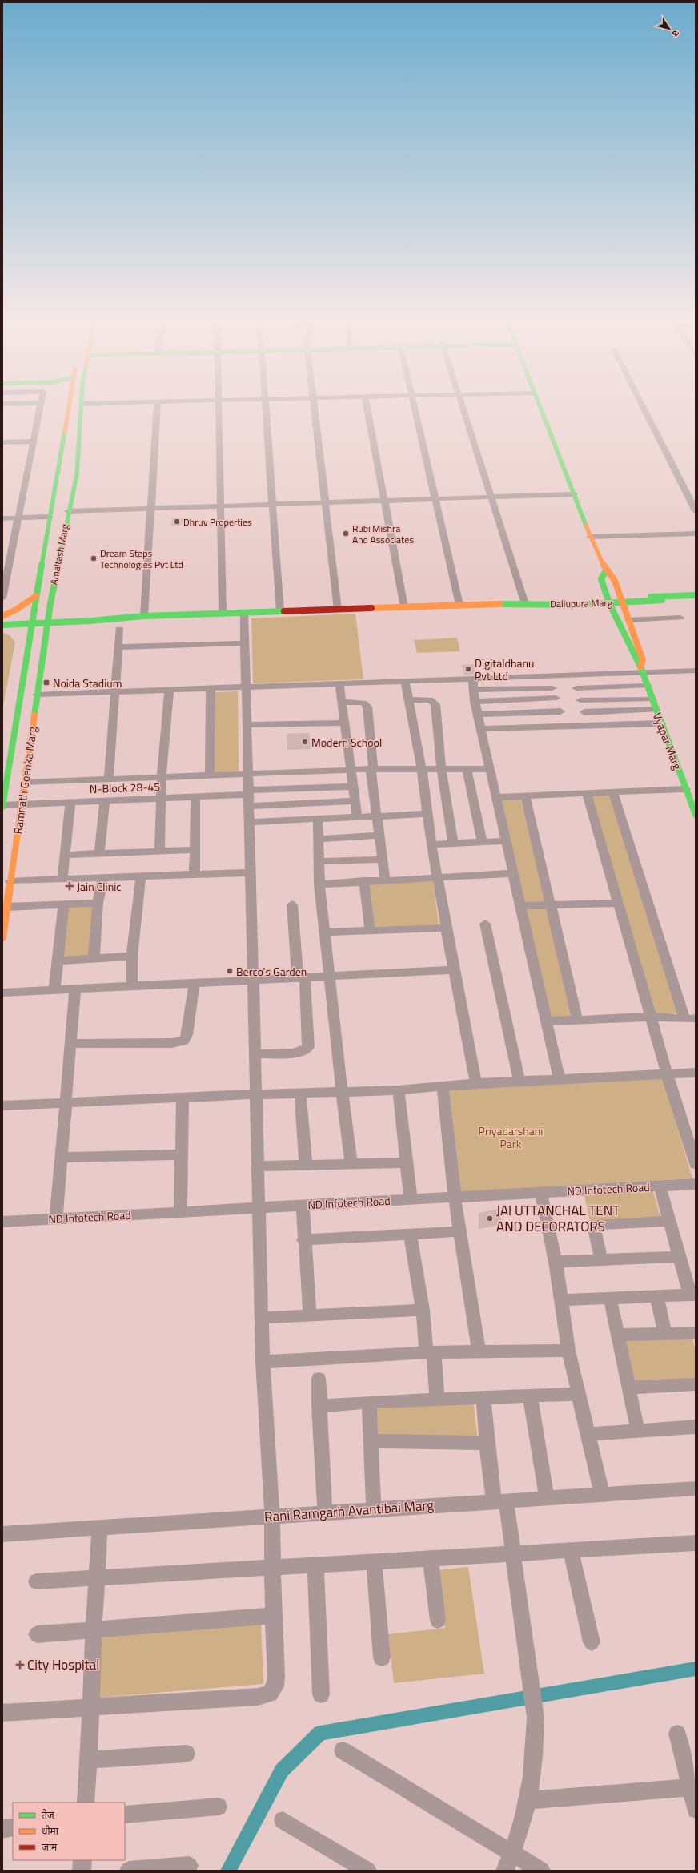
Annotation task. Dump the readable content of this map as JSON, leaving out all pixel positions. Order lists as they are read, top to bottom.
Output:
{
  "streets": {
    "street": [
      "Amaltash Marg",
      "Dallupura Marg",
      "Vyapar Marg",
      "Ramnath Goenka Marg",
      "N-Block 28-45",
      "ND Infotech Road",
      "Rani Ramgarh Avantibai Marg"
    ]
  },
  "crossings": [
    ["Amaltash Marg", "Ramnath Goenka Marg"],
    ["Dallupura Marg", "Vyapar Marg"],
    ["Ramnath Goenka Marg", "N-Block 28-45"]
  ],
  "parks": ["Priyadarshani Park"],
  "places": {
    "other": [
      "Dhruv Properties",
      "Rubi Mishra And Associates",
      "Dream Steps Technologies Pvt Ltd",
      "Digitaldhanu Pvt Ltd",
      "Modern School",
      "Berco's Garden",
      "JAI UTTANCHAL TENT AND DECORATORS"
    ],
    "transit": ["Noida Stadium"],
    "health": ["Jain Clinic", "City Hospital"]
  },
  "legend": ["तेज़", "धीमा", "जाम"],
  "north": "bottom right"
}
